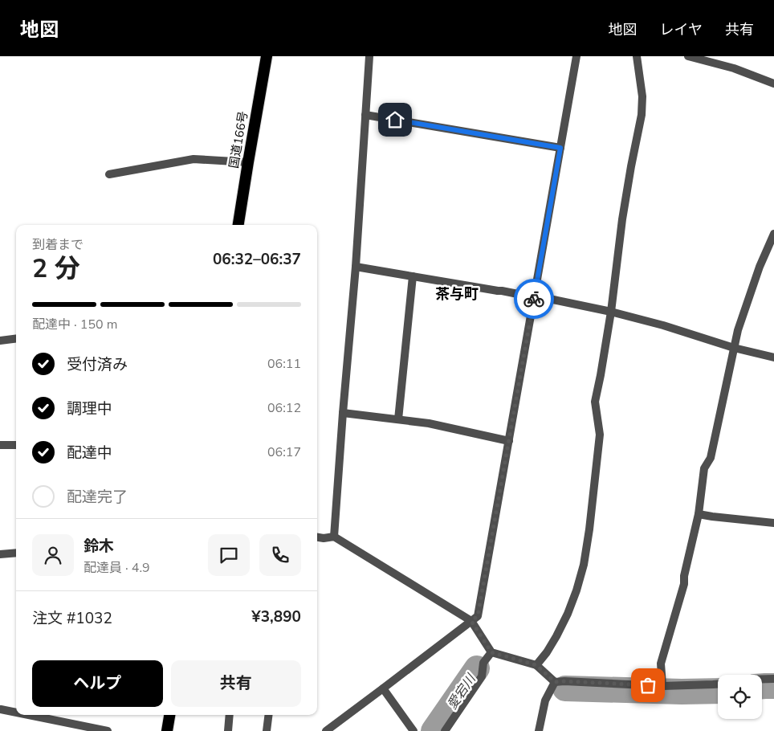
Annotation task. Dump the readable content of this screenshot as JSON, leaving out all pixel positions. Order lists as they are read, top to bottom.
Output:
{
  "streets": {
    "highway": ["国道166号"]
  },
  "districts": ["茶与町"],
  "water": ["愛宕川"],
  "page": {
    "header": "地図",
    "nav": ["地図", "レイヤ", "共有"],
    "heading": ["2 分", "到着まで", "06:32–06:37"],
    "panel": [
      "鈴木",
      "配達員 · 4.9",
      "注文 #1032",
      "¥3,890"
    ],
    "bar": "配達中 · 150 m",
    "list": [
      ["受付済み", "06:11"],
      ["調理中", "06:12"],
      ["配達中", "06:17"],
      "配達完了"
    ],
    "buttons": ["ヘルプ", "共有"]
  }
}
